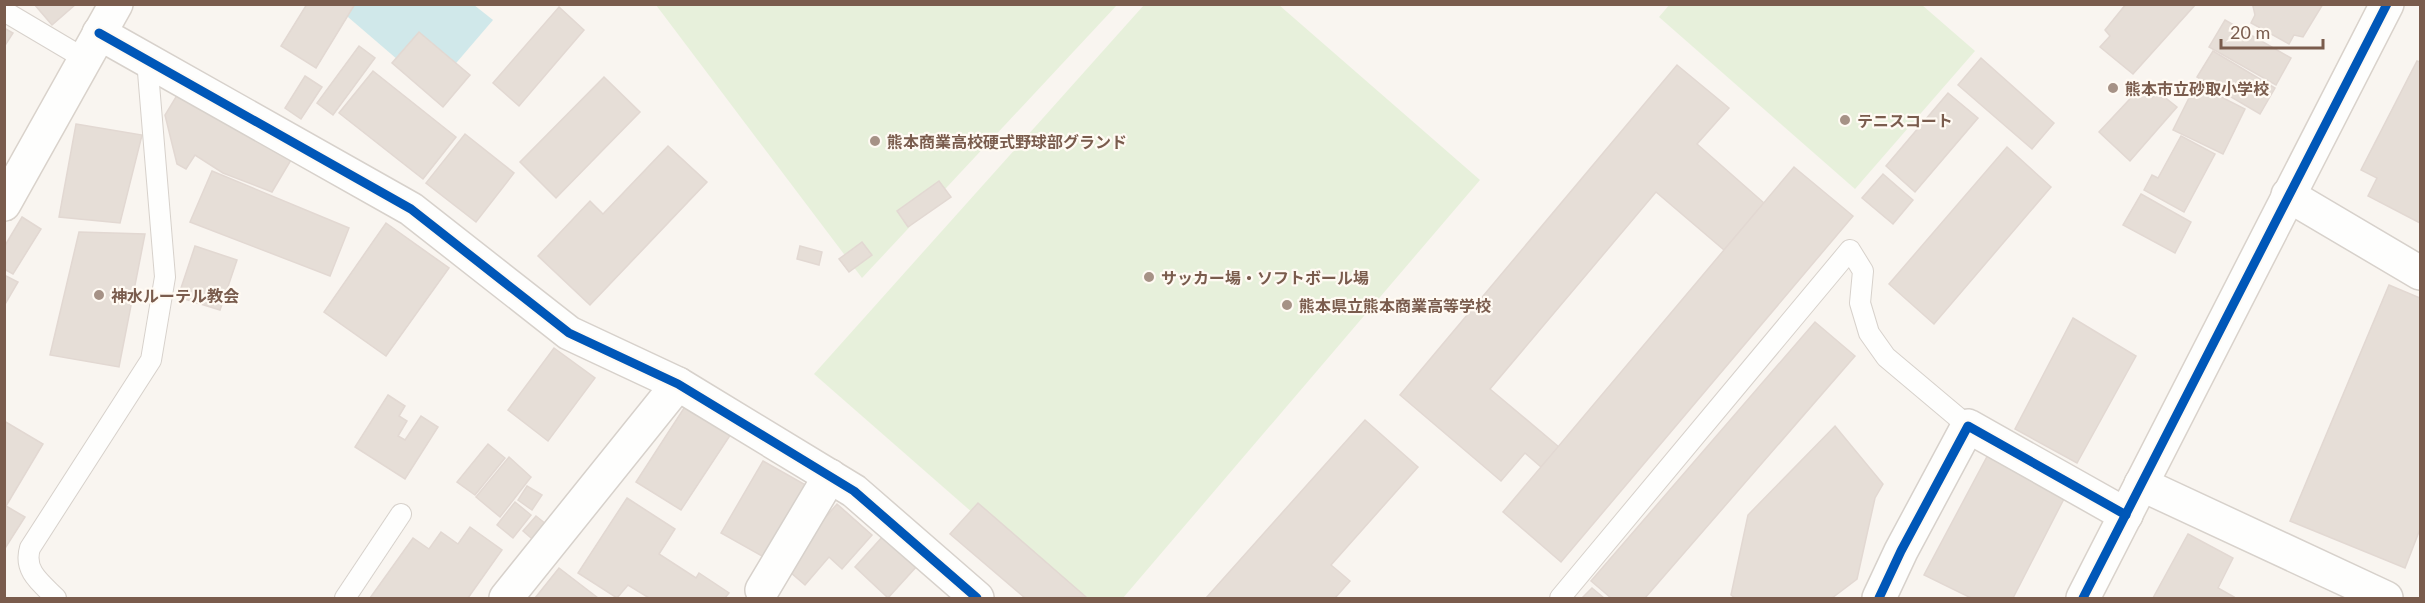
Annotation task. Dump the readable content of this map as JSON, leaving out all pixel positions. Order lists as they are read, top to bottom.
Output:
{
  "places": [
    "熊本市立砂取小学校",
    "テニスコート",
    "熊本商業高校硬式野球部グランド",
    "サッカー場・ソフトボール場",
    "神水ルーテル教会",
    "熊本県立熊本商業高等学校"
  ],
  "scale_bar": "20 m"
}
